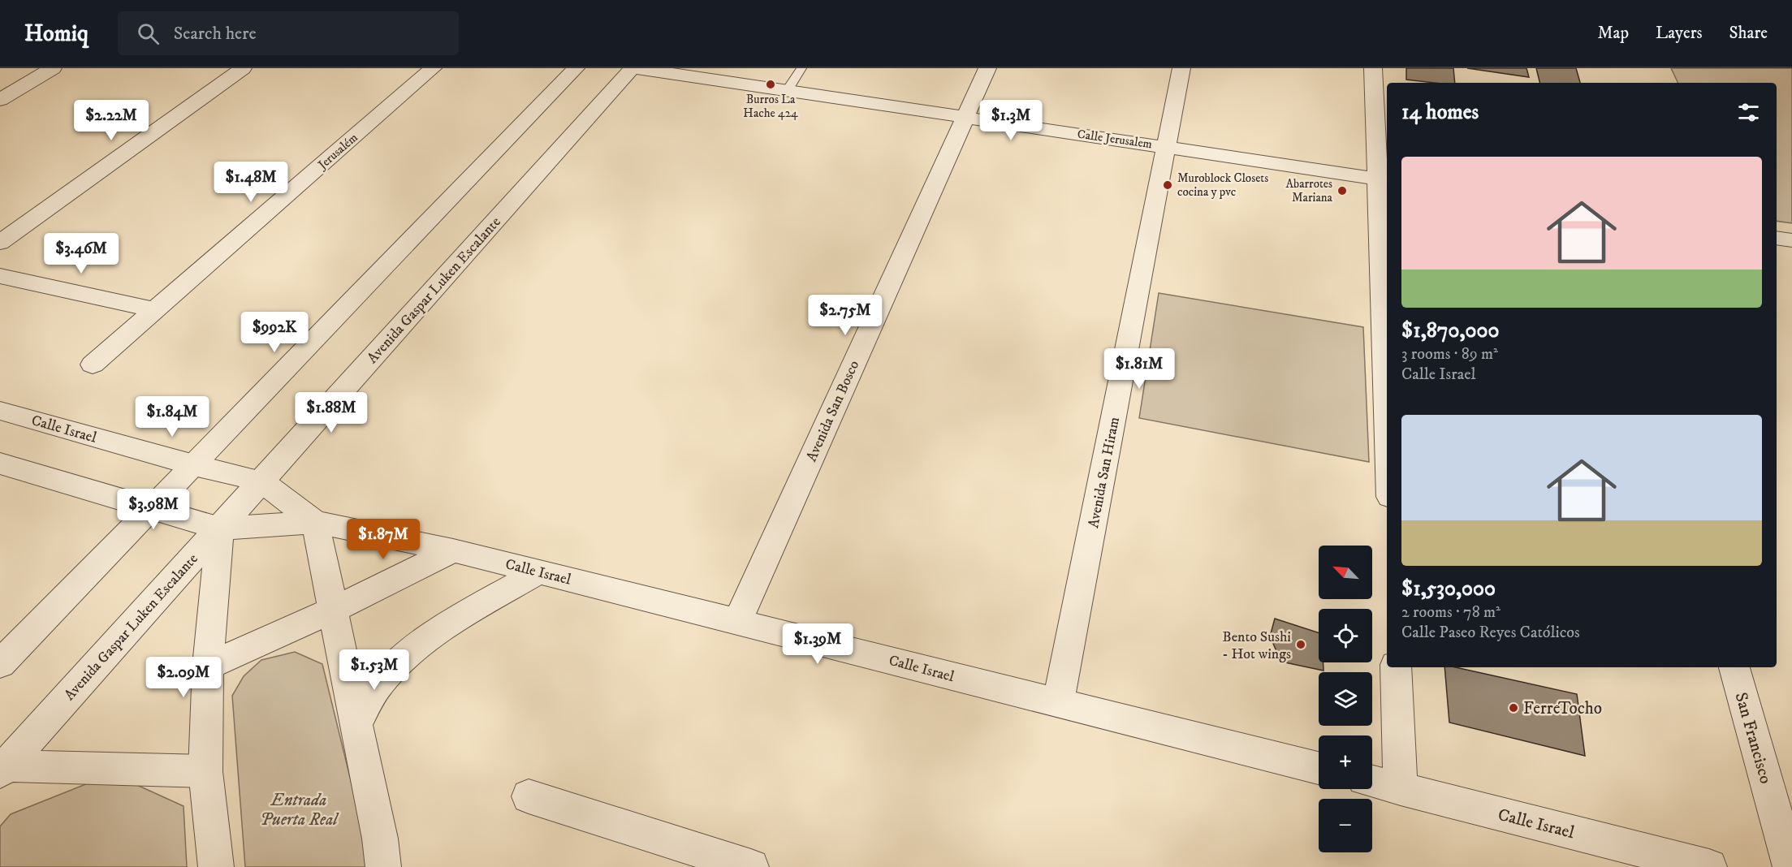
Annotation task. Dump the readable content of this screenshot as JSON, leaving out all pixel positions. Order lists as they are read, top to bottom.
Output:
{
  "streets": {
    "street": [
      "Calle Jerusalem",
      "Jerusalém",
      "Avenida Gaspar Luken Escalante",
      "Avenida San Bosco",
      "Calle Israel",
      "Avenida San Hiram",
      "San Francisco"
    ]
  },
  "crossings": [
    ["Calle Jerusalem", "Avenida San Bosco"],
    ["Calle Jerusalem", "Avenida San Hiram"],
    ["Avenida Gaspar Luken Escalante", "Calle Israel"],
    ["Avenida San Bosco", "Calle Israel"],
    ["Calle Israel", "Avenida San Hiram"]
  ],
  "parks": ["Entrada Puerta Real"],
  "places": [
    "Burros La Hache 424",
    "Muroblock Closets cocina y pvc",
    "Abarrotes Mariana",
    "Bento Sushi - Hot wings",
    "FerreTocho"
  ],
  "north": "top left",
  "page": {
    "header": "Homiq",
    "search": "Search here",
    "nav": ["Map", "Layers", "Share"],
    "heading": "14 homes",
    "price": [
      "$2.22M",
      "$1.3M",
      "$1.48M",
      "$3.46M",
      "$2.75M",
      "$992K",
      "$1.81M",
      "$1.88M",
      "$1.84M",
      "$3.98M",
      "$1.87M",
      "$1.39M",
      "$1.53M",
      "$2.09M"
    ],
    "list": [
      {
        "name": "$1,870,000",
        "note": "3 rooms · 89 m² · Calle Israel"
      },
      {
        "name": "$1,530,000",
        "note": "2 rooms · 78 m² · Calle Paseo Reyes Católicos"
      }
    ],
    "map_buttons": ["+", "−"]
  }
}
